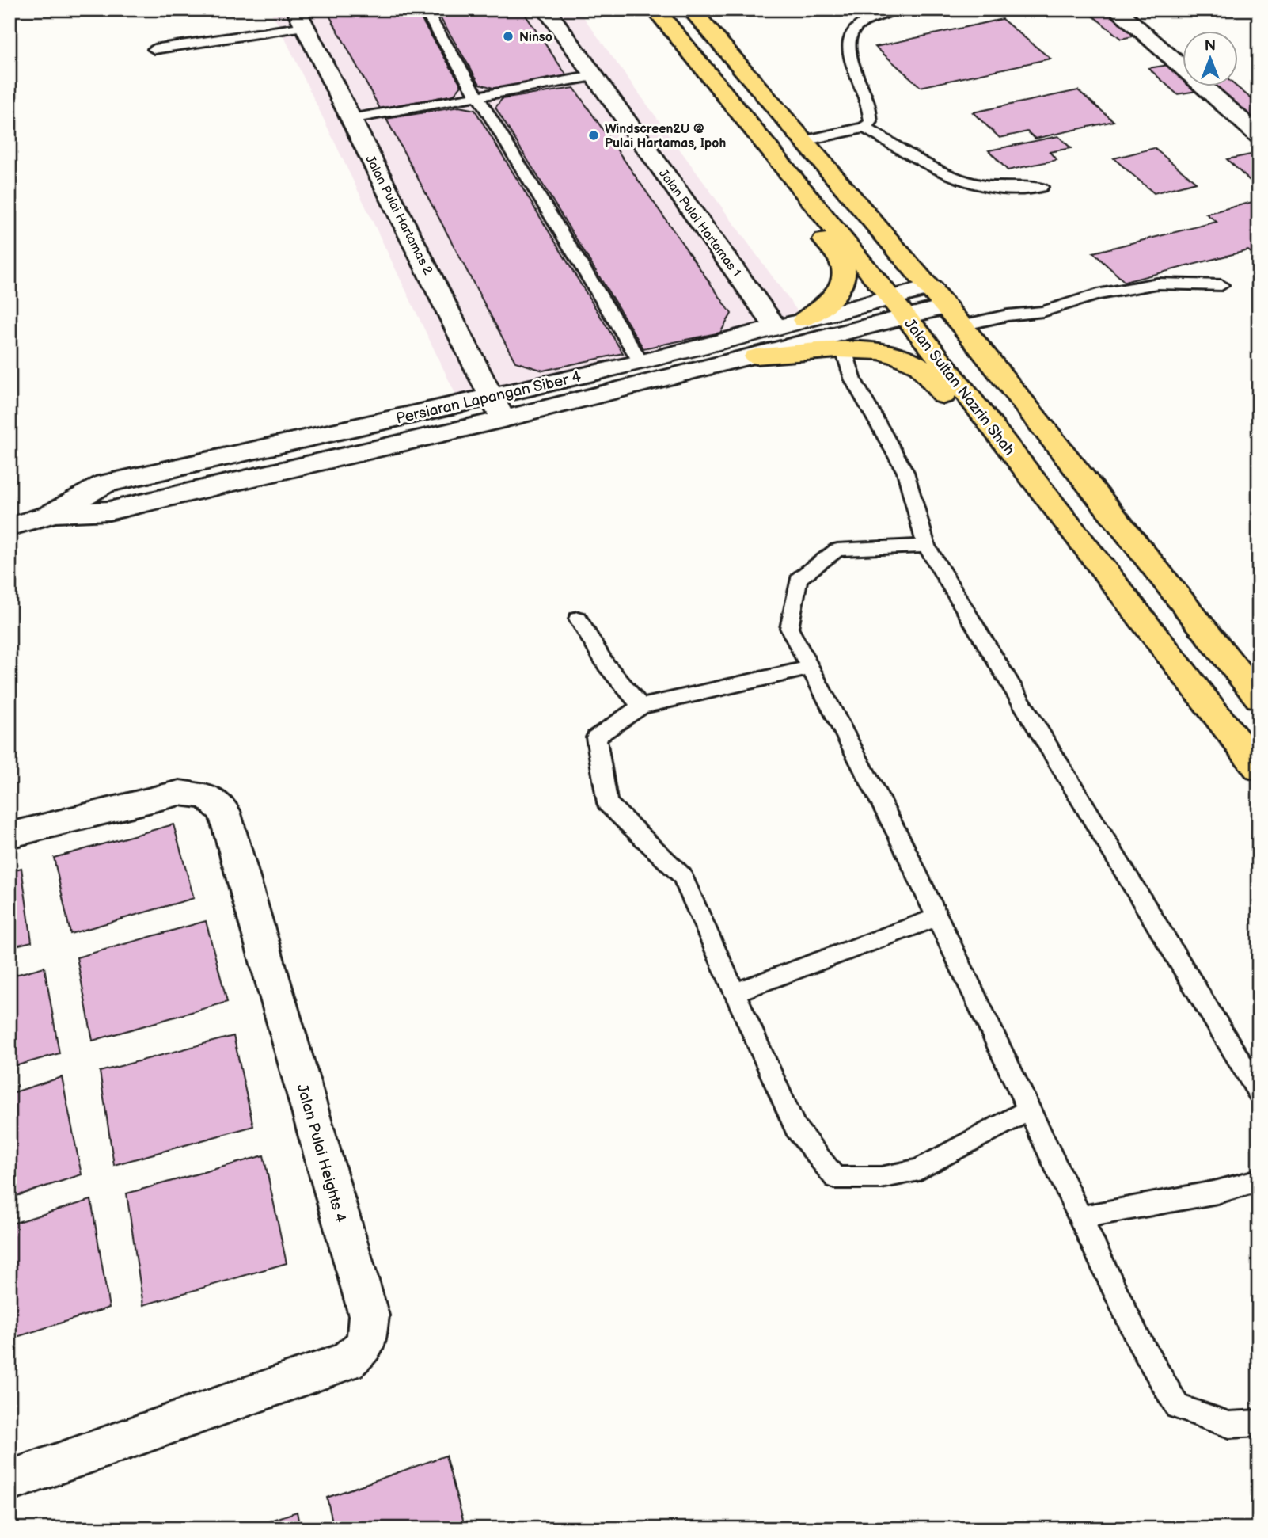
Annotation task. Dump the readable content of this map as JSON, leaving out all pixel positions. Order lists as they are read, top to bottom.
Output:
{
  "streets": {
    "highway": ["Jalan Sultan Nazrin Shah"],
    "street": [
      "Jalan Pulai Hartamas 2",
      "Jalan Pulai Hartamas 1",
      "Persiaran Lapangan Siber 4",
      "Jalan Pulai Heights 4"
    ]
  },
  "crossings": [
    ["Jalan Pulai Hartamas 2", "Persiaran Lapangan Siber 4"],
    ["Jalan Pulai Hartamas 1", "Persiaran Lapangan Siber 4"],
    ["Jalan Sultan Nazrin Shah", "Persiaran Lapangan Siber 4"]
  ],
  "places": ["Ninso", "Windscreen2U @ Pulai Hartamas, Ipoh"],
  "north": "top"
}
